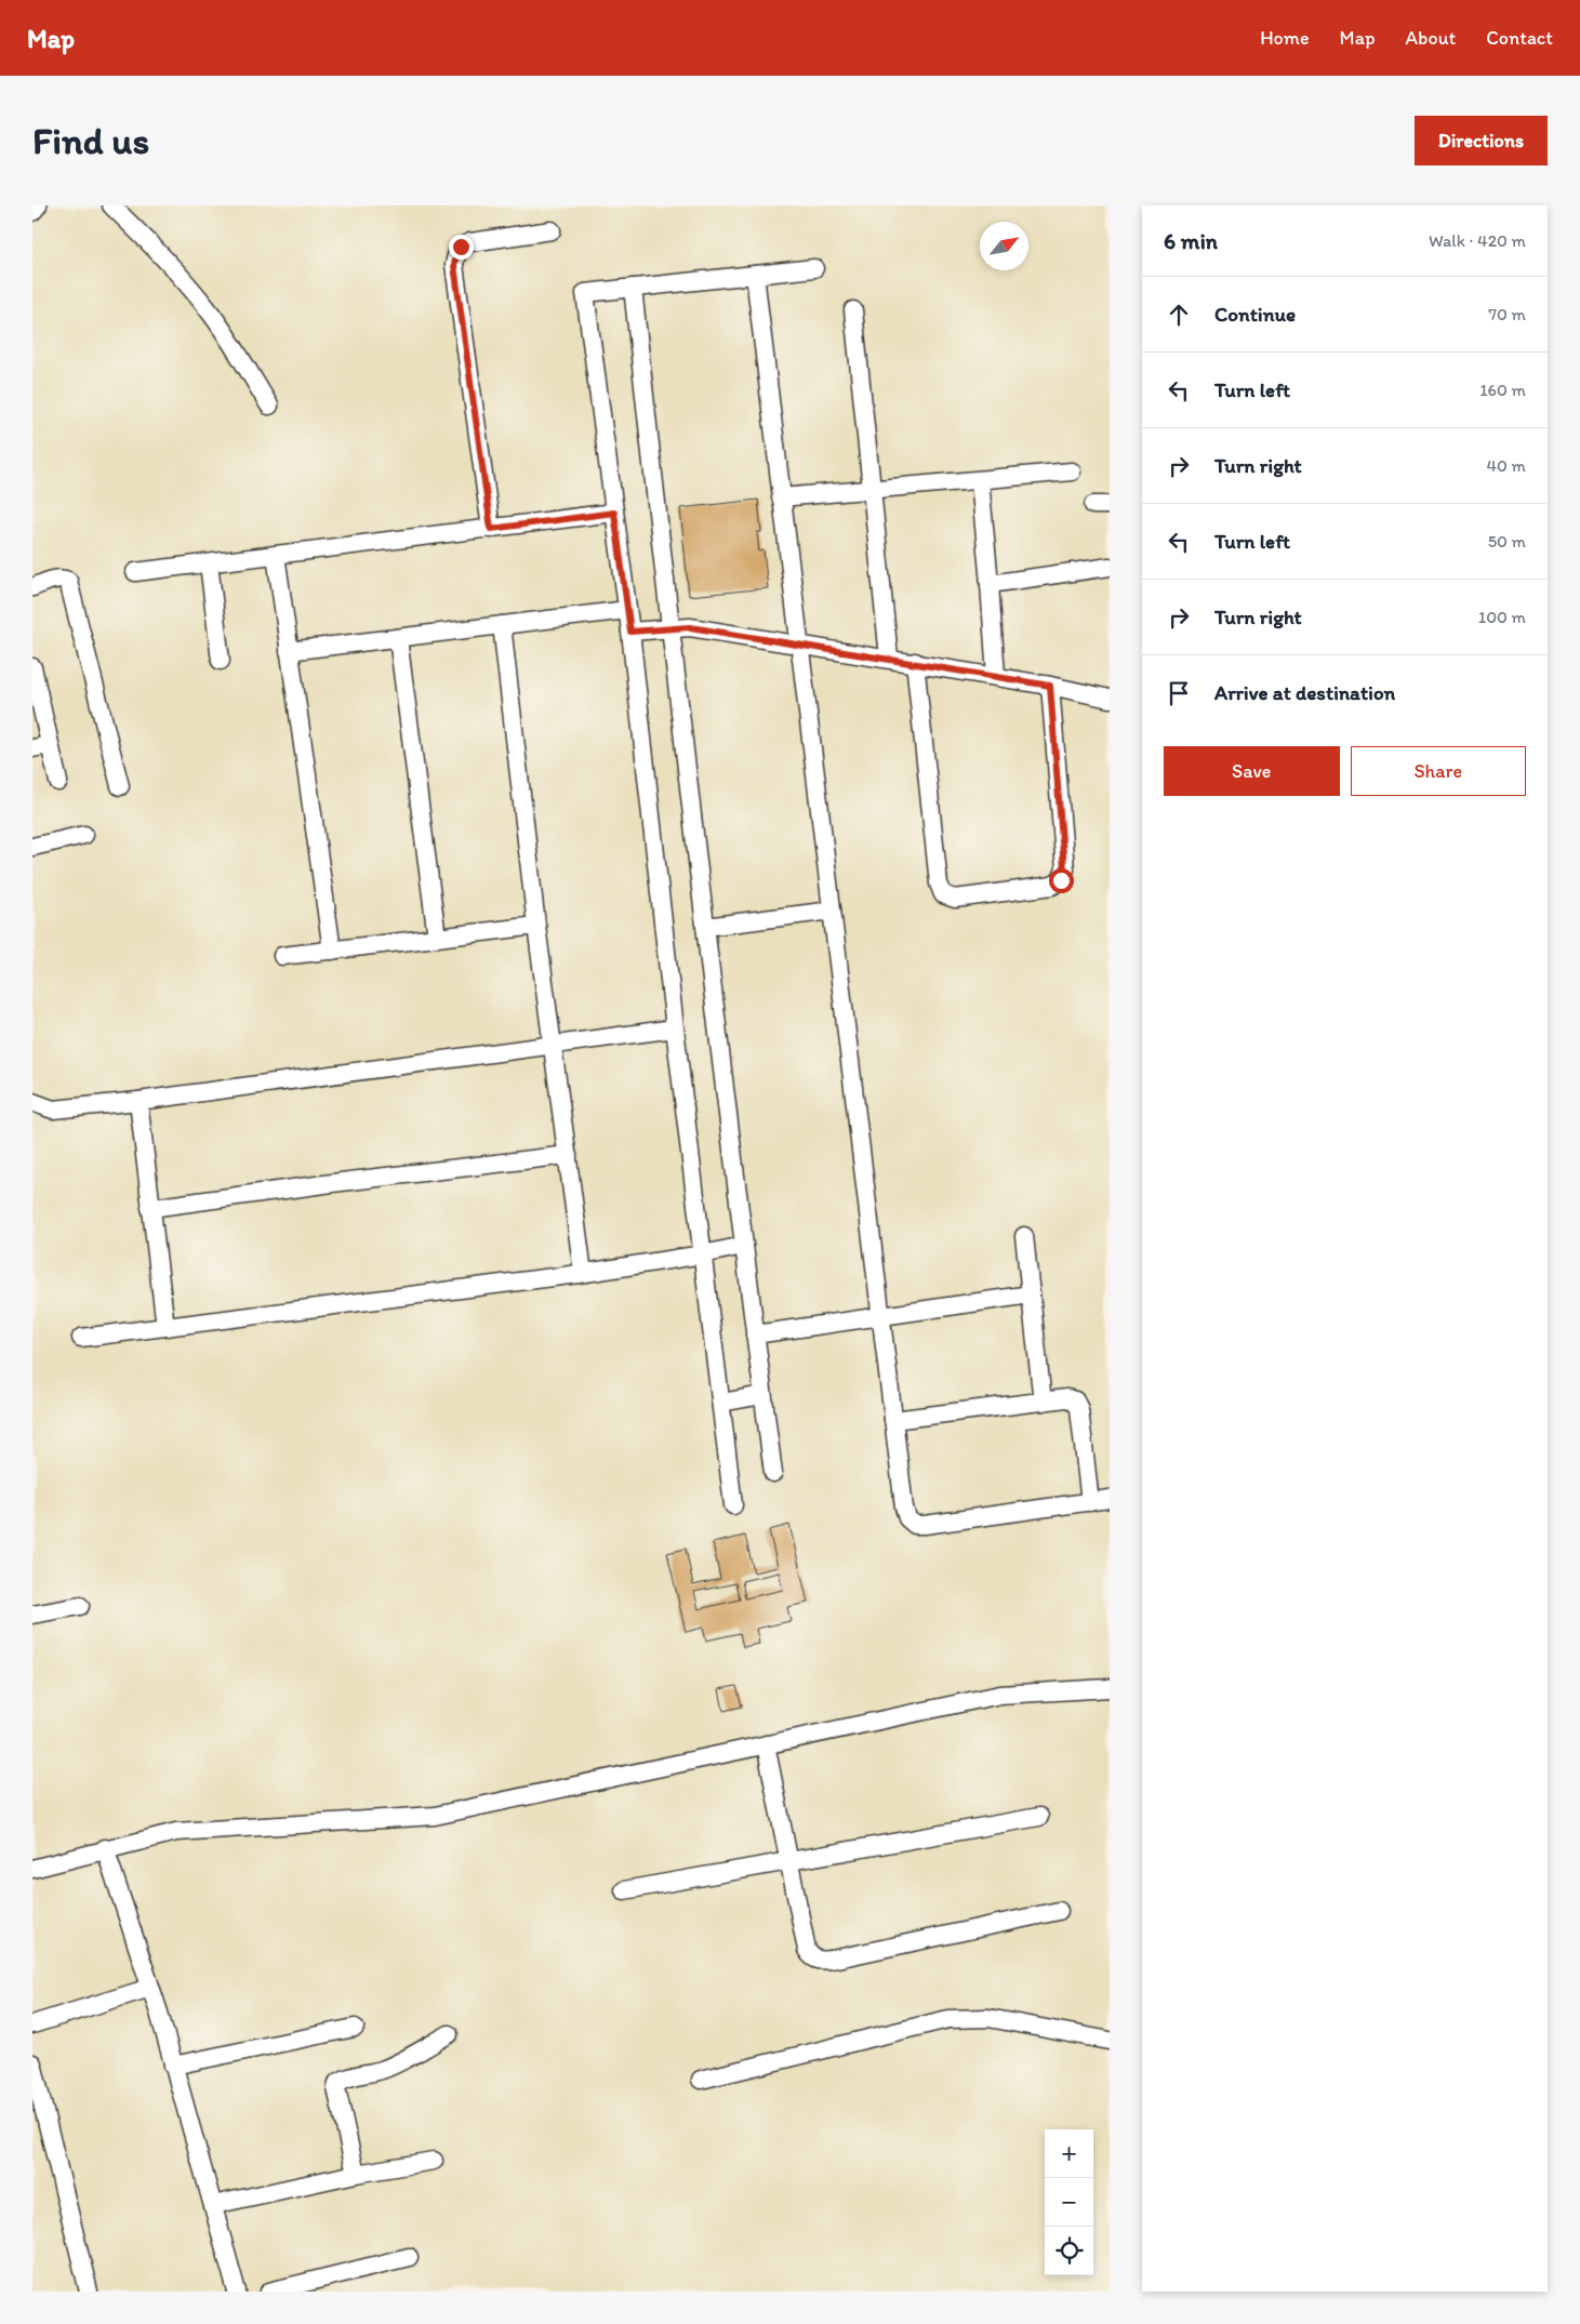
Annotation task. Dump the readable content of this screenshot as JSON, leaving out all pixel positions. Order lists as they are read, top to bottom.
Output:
{
  "north": "top right",
  "page": {
    "header": "Map",
    "nav": [
      "Home",
      "Map",
      "About",
      "Contact"
    ],
    "buttons": [
      "Directions",
      ["Save", "Share"]
    ],
    "title": "Find us",
    "heading": ["6 min", "Walk · 420 m"],
    "list": [
      ["Continue", "70 m"],
      ["Turn left", "160 m"],
      ["Turn right", "40 m"],
      ["Turn left", "50 m"],
      ["Turn right", "100 m"],
      "Arrive at destination"
    ],
    "map_buttons": ["+", "−"]
  }
}
